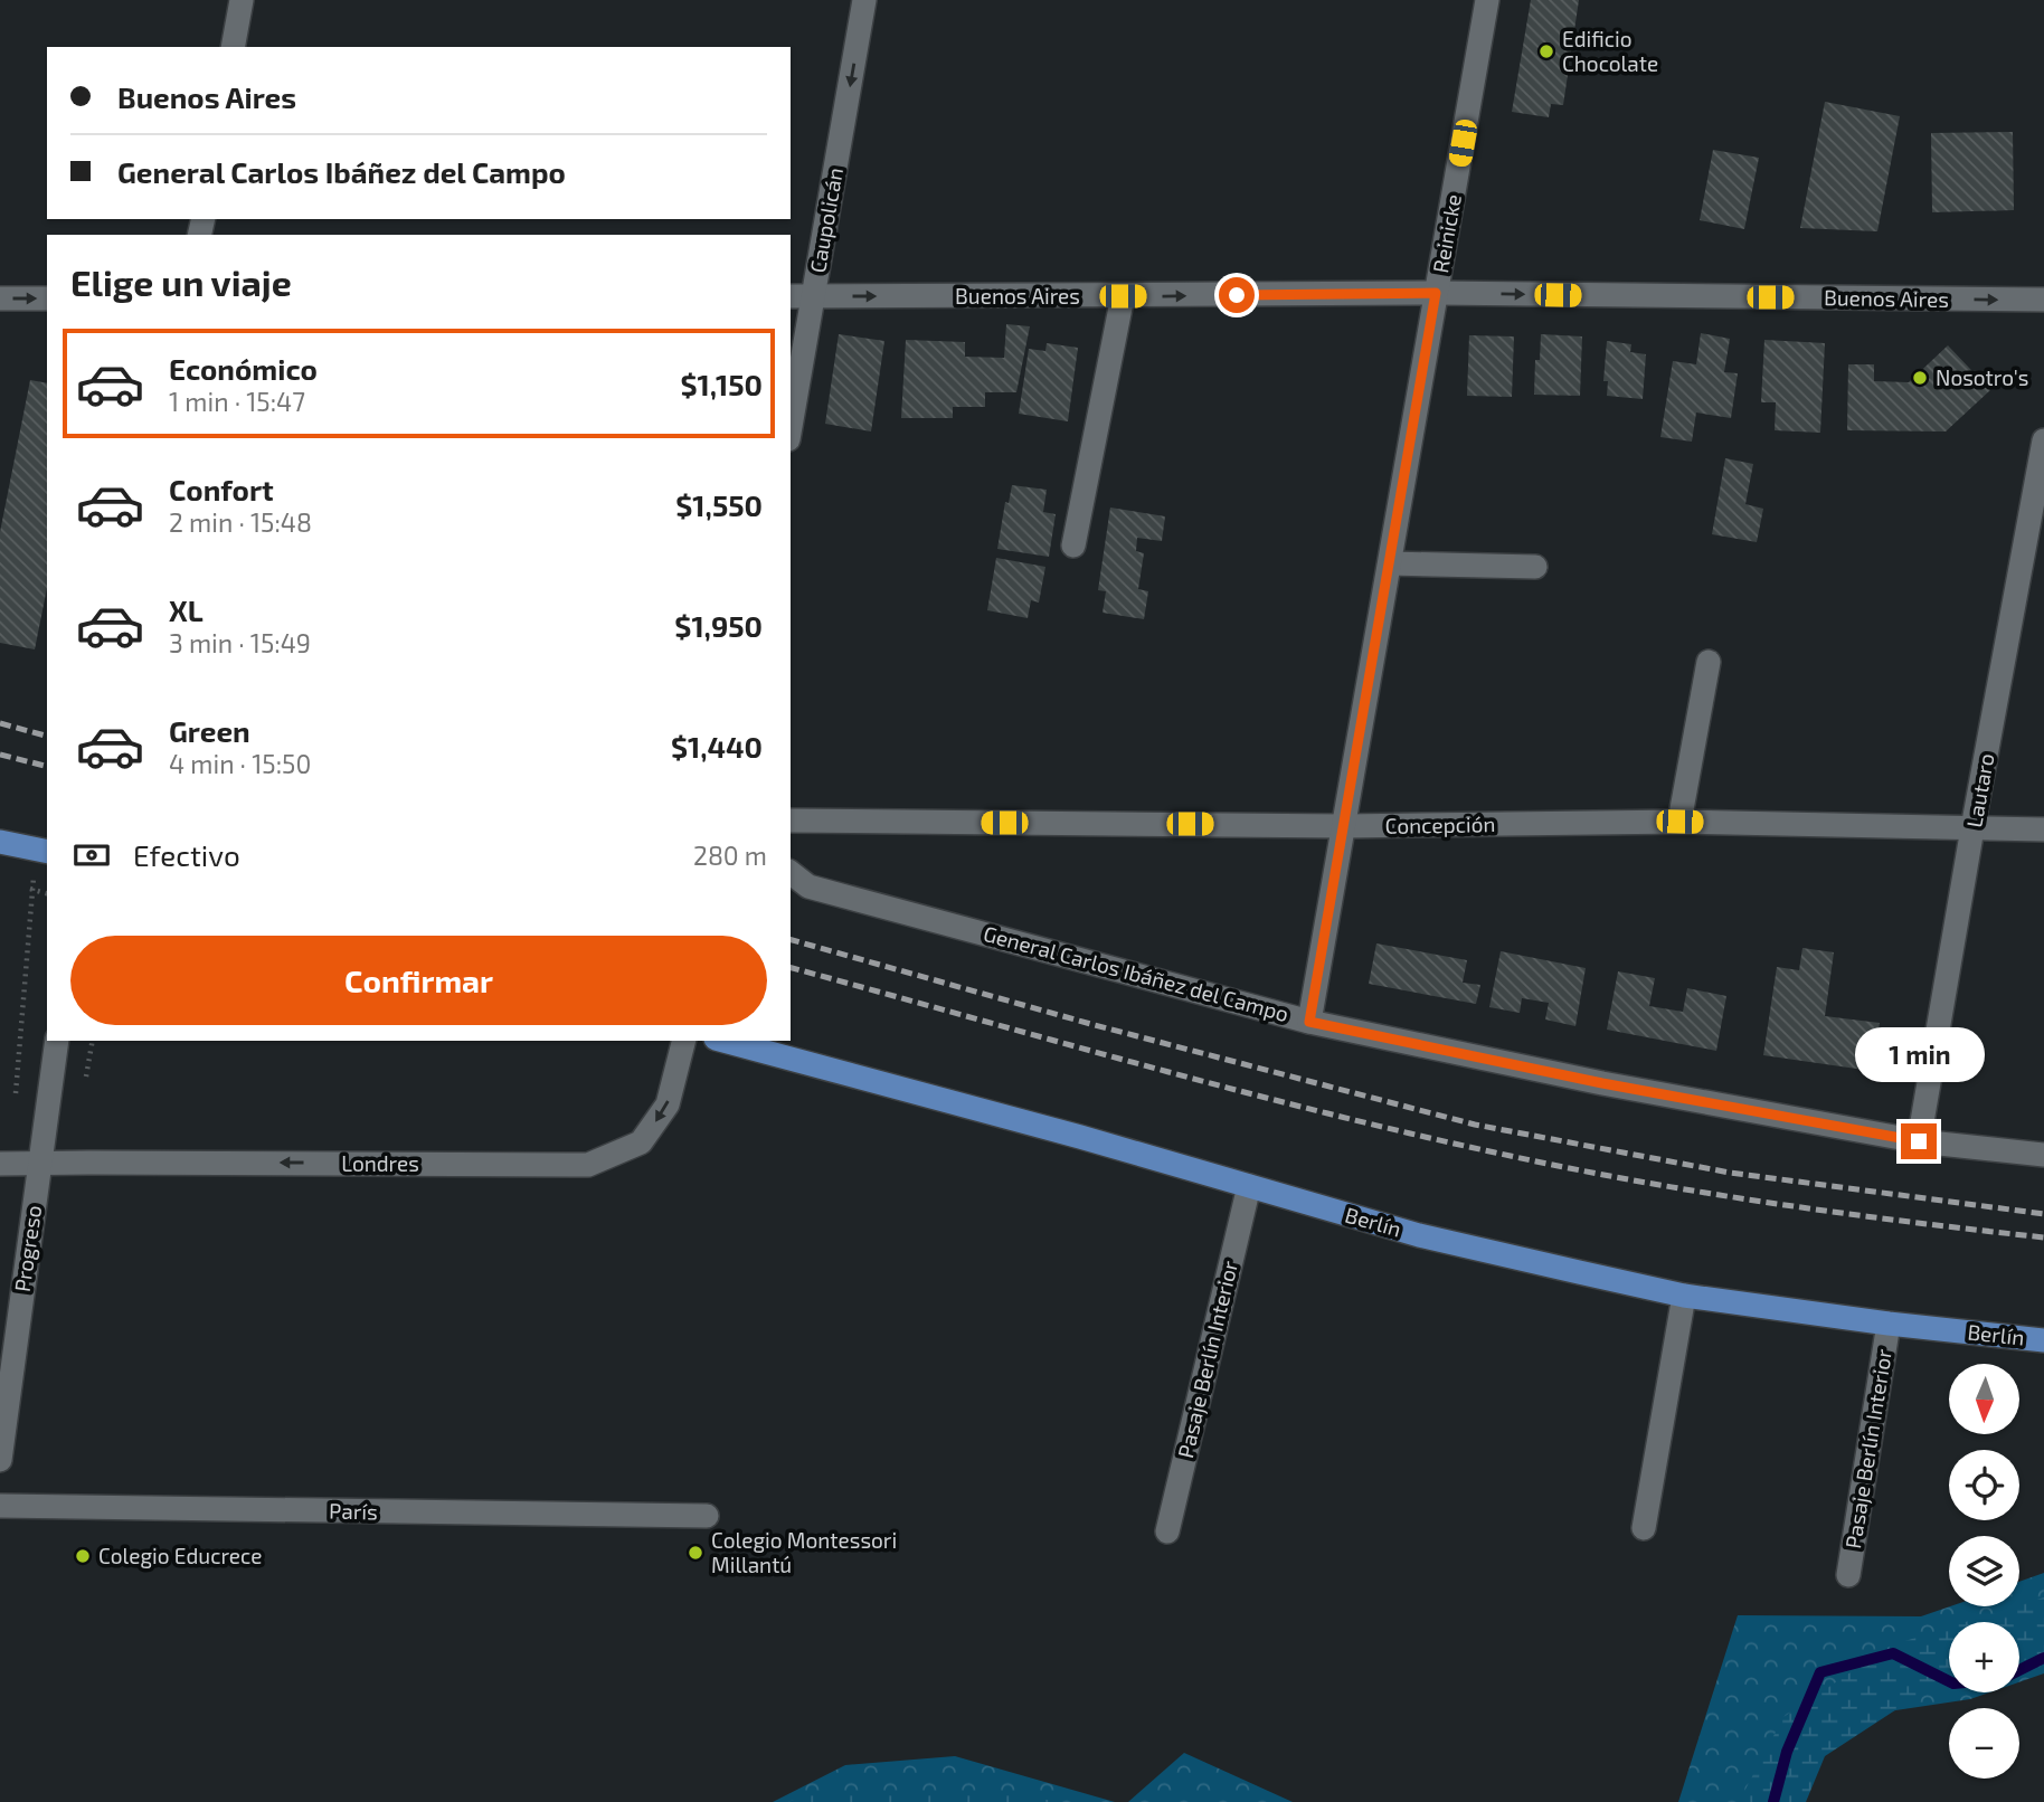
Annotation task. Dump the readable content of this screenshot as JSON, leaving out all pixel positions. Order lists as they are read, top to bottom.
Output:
{
  "streets": {
    "main road": ["Berlín"],
    "street": [
      "Caupolicán",
      "Reinicke",
      "Buenos Aires",
      "Lautaro",
      "Concepción",
      "General Carlos Ibáñez del Campo",
      "Londres",
      "Progreso",
      "Pasaje Berlín Interior",
      "París"
    ]
  },
  "crossings": [
    ["Caupolicán", "Buenos Aires"],
    ["Reinicke", "Buenos Aires"],
    ["Reinicke", "Concepción"],
    ["Reinicke", "General Carlos Ibáñez del Campo"],
    ["Lautaro", "Concepción"],
    ["Lautaro", "General Carlos Ibáñez del Campo"],
    ["Londres", "Progreso"],
    ["Berlín", "Pasaje Berlín Interior"]
  ],
  "one_way": ["Caupolicán", "Buenos Aires", "Londres"],
  "places": [
    "Edificio Chocolate",
    "Nosotro's",
    "Colegio Montessori Millantú",
    "Colegio Educrece"
  ],
  "north": "bottom",
  "page": {
    "banner": ["Buenos Aires", "General Carlos Ibáñez del Campo"],
    "heading": "Elige un viaje",
    "list": [
      {
        "name": "Económico",
        "note": "1 min · 15:47",
        "value": "$1,150"
      },
      {
        "name": "Confort",
        "note": "2 min · 15:48",
        "value": "$1,550"
      },
      {
        "name": "XL",
        "note": "3 min · 15:49",
        "value": "$1,950"
      },
      {
        "name": "Green",
        "note": "4 min · 15:50",
        "value": "$1,440"
      }
    ],
    "pay": ["Efectivo", "280 m"],
    "buttons": "Confirmar",
    "bubble": "1 min",
    "map_buttons": ["+", "−"]
  }
}
